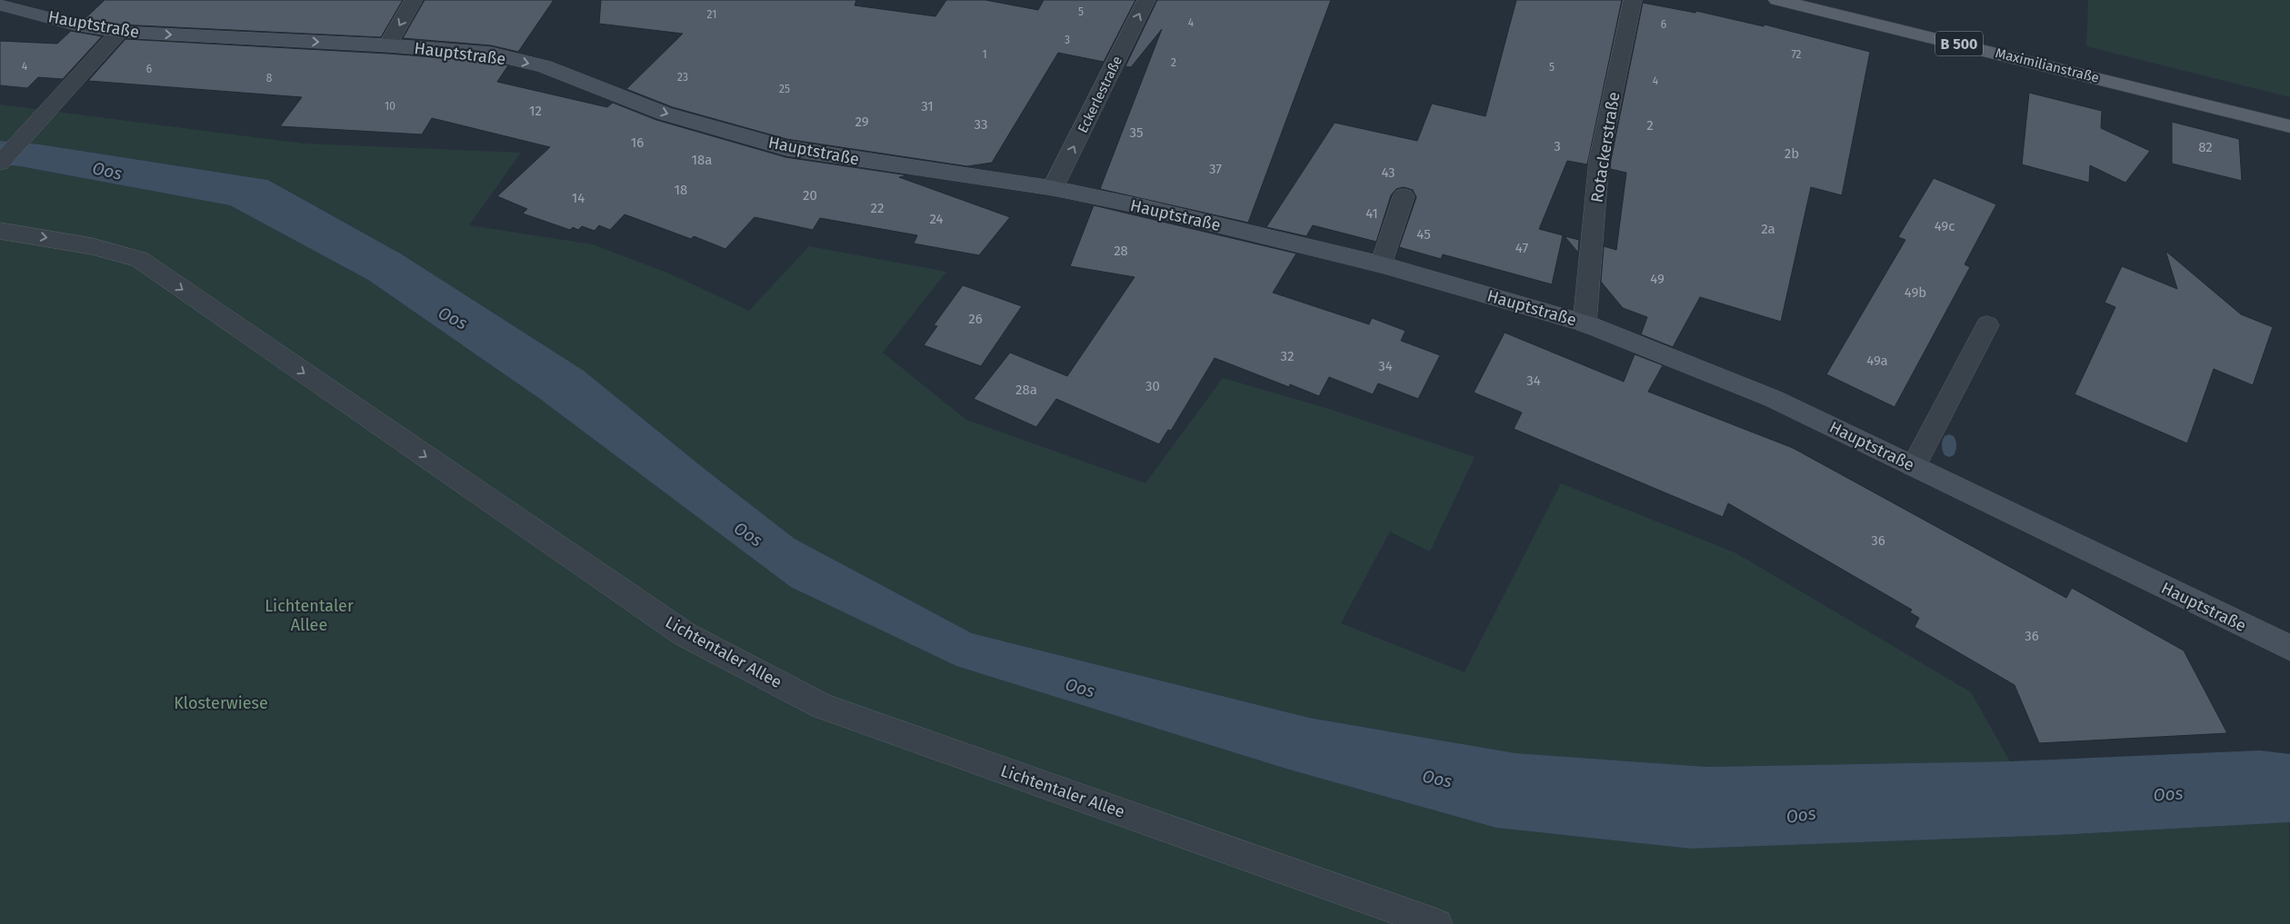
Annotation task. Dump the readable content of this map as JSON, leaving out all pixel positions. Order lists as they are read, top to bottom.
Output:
{
  "streets": {
    "main road": ["Hauptstraße", "B 500", "Maximilianstraße"],
    "street": ["Eckerlestraße", "Rotackerstraße", "Lichtentaler Allee"]
  },
  "crossings": [
    ["Hauptstraße", "Eckerlestraße"],
    ["Hauptstraße", "Rotackerstraße"]
  ],
  "one_way": ["Hauptstraße", "Eckerlestraße", "Lichtentaler Allee"],
  "water": ["Oos"],
  "parks": ["Lichtentaler Allee", "Klosterwiese"],
  "house_numbers": [
    "5",
    "21",
    "4",
    "6",
    "3",
    "1",
    "72",
    "2",
    "4",
    "5",
    "6",
    "23",
    "8",
    "4",
    "25",
    "10",
    "31",
    "12",
    "29",
    "33",
    "2",
    "35",
    "16",
    "3",
    "82",
    "2b",
    "18a",
    "37",
    "43",
    "18",
    "20",
    "14",
    "22",
    "41",
    "24",
    "49c",
    "2a",
    "45",
    "47",
    "28",
    "49",
    "49b",
    "26",
    "32",
    "49a",
    "34",
    "34",
    "30",
    "28a",
    "36",
    "36"
  ]
}
